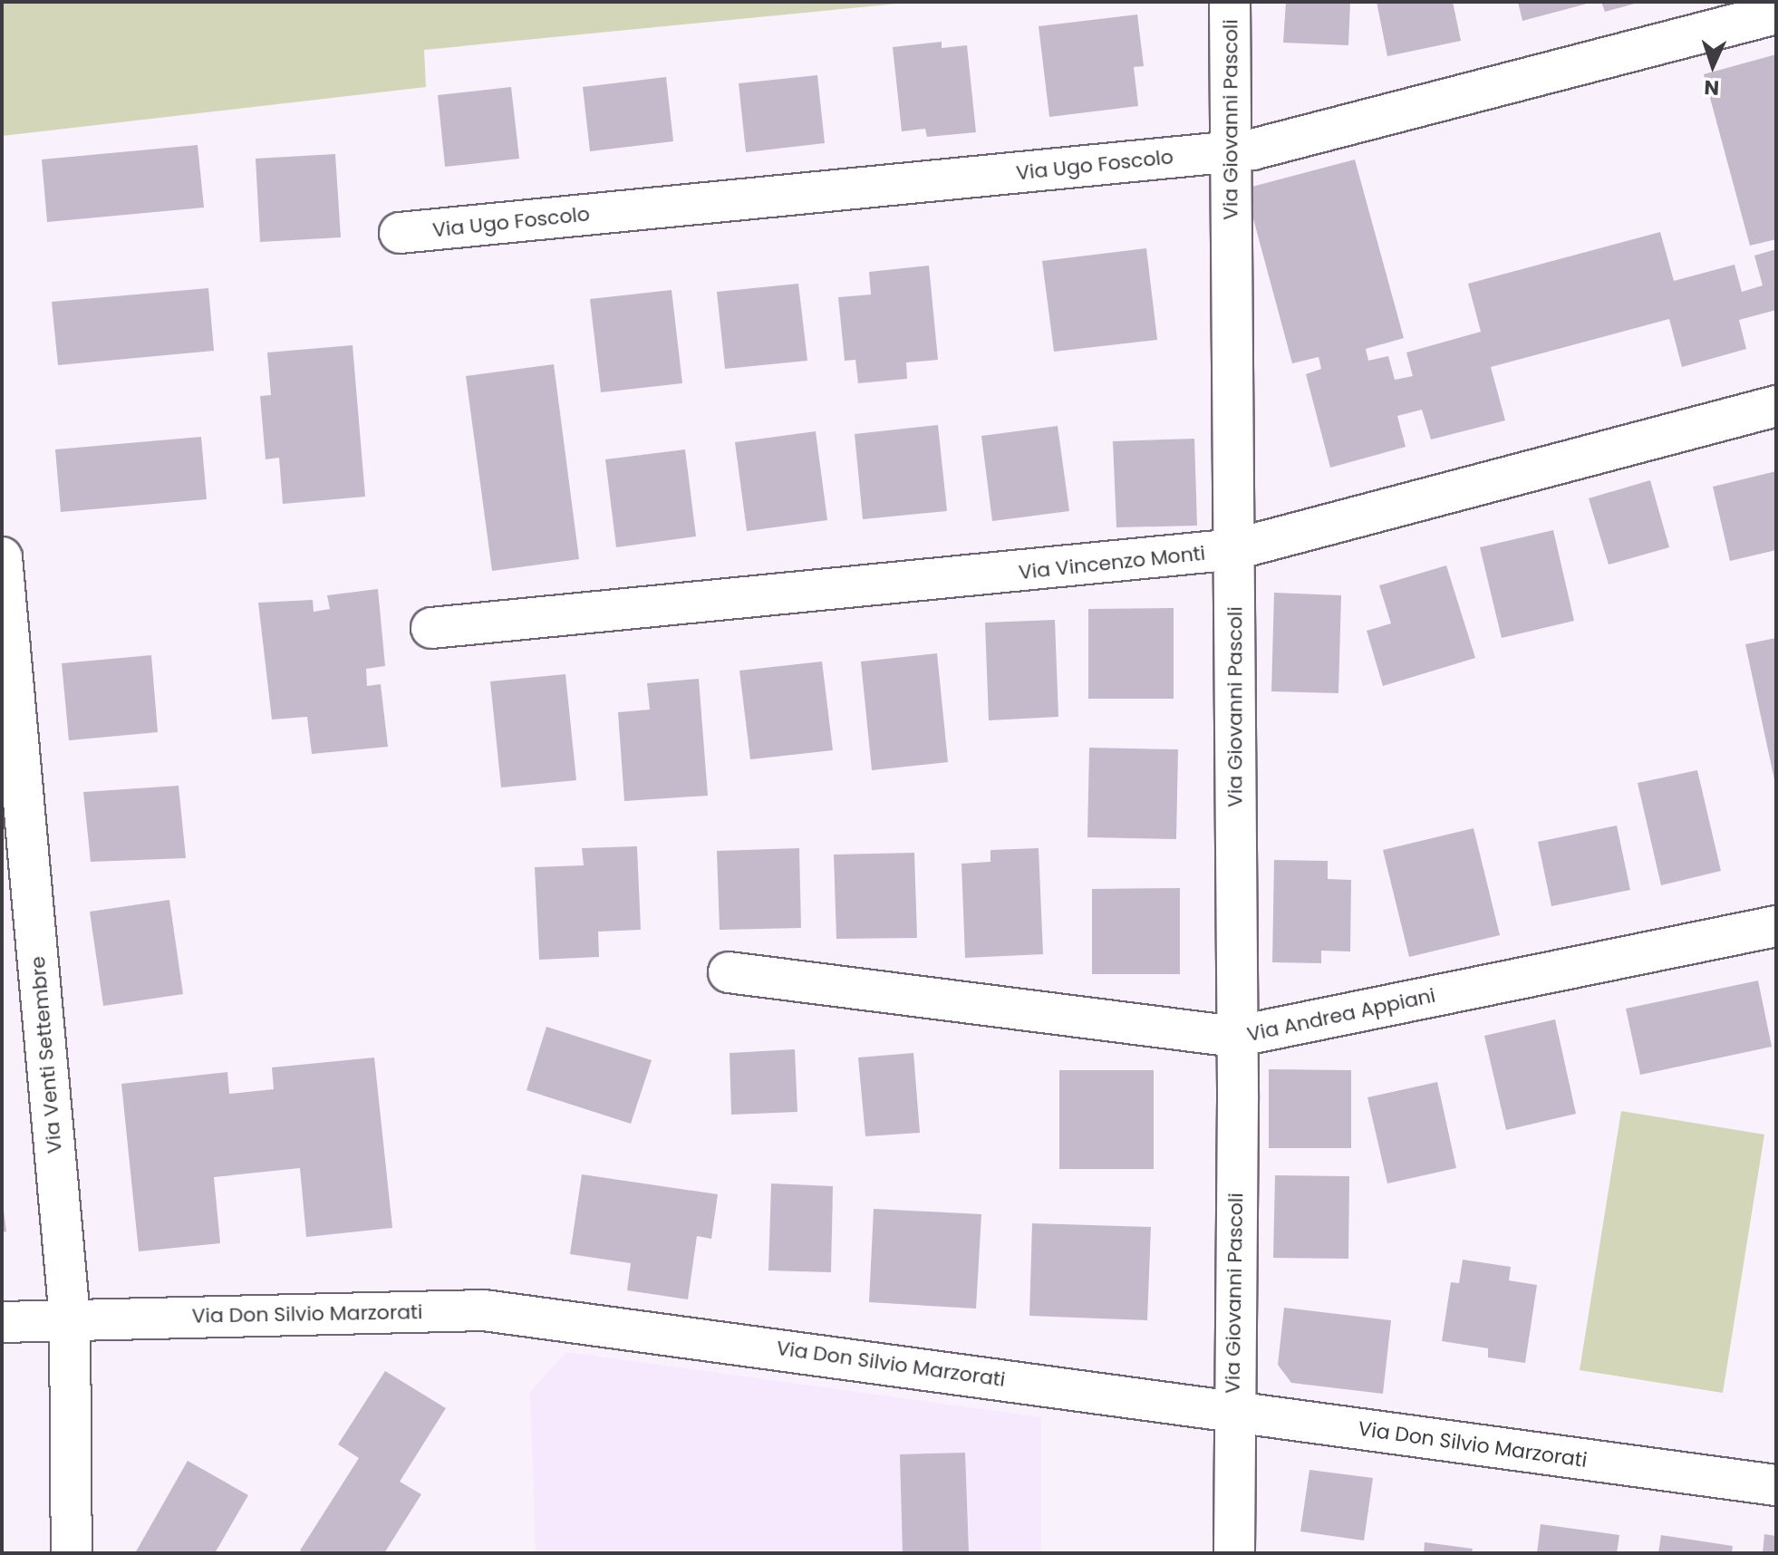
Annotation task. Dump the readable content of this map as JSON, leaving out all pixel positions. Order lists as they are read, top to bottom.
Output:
{
  "streets": {
    "street": [
      "Via Giovanni Pascoli",
      "Via Ugo Foscolo",
      "Via Vincenzo Monti",
      "Via Andrea Appiani",
      "Via Venti Settembre",
      "Via Don Silvio Marzorati"
    ]
  },
  "crossings": [
    ["Via Giovanni Pascoli", "Via Ugo Foscolo"],
    ["Via Giovanni Pascoli", "Via Vincenzo Monti"],
    ["Via Giovanni Pascoli", "Via Andrea Appiani"],
    ["Via Giovanni Pascoli", "Via Don Silvio Marzorati"],
    ["Via Venti Settembre", "Via Don Silvio Marzorati"]
  ],
  "north": "bottom"
}
